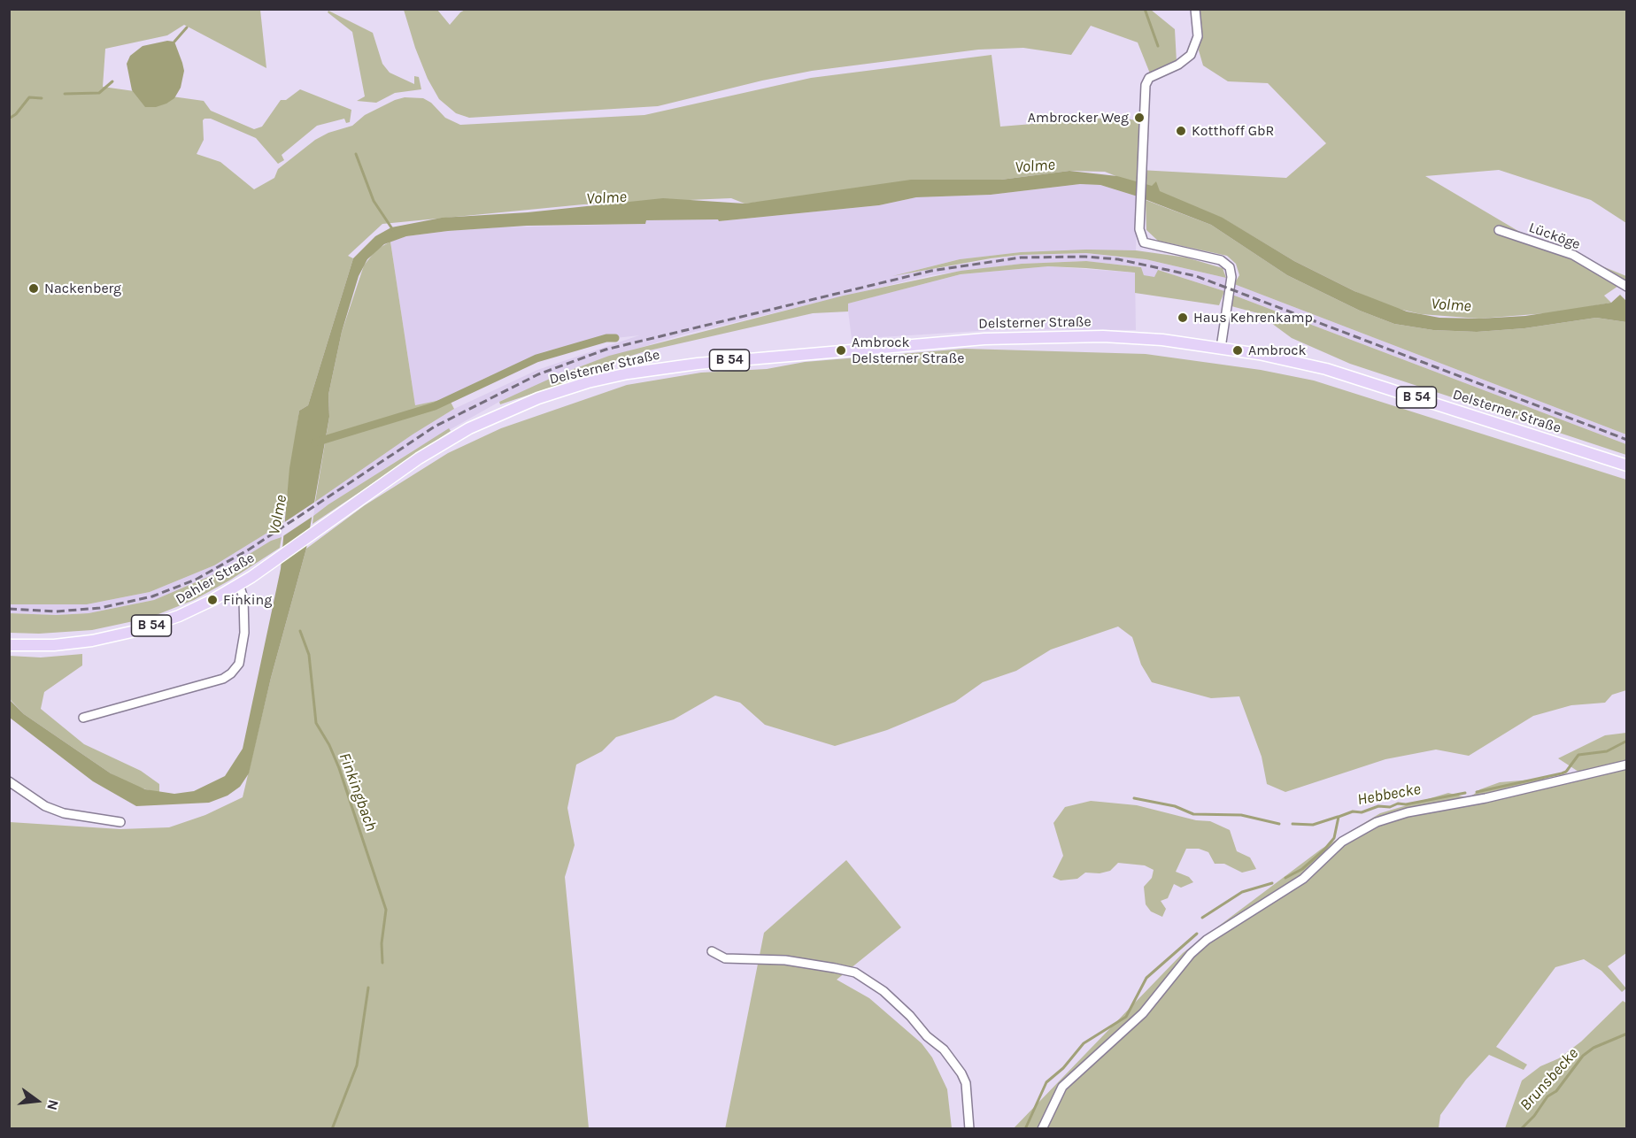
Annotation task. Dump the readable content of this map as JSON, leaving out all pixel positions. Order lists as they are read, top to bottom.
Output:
{
  "streets": {
    "main road": ["Delsterner Straße", "B 54", "Dahler Straße"],
    "street": ["Lücköge"]
  },
  "crossings": [
    ["Delsterner Straße", "Dahler Straße"]
  ],
  "water": [
    "Volme",
    "Finkingbach",
    "Hebbecke",
    "Brunsbecke"
  ],
  "places": [
    "Ambrocker Weg",
    "Kotthoff GbR",
    "Nackenberg",
    "Haus Kehrenkamp",
    "Ambrock Delsterner Straße",
    "Ambrock",
    "Finking"
  ],
  "north": "right"
}
